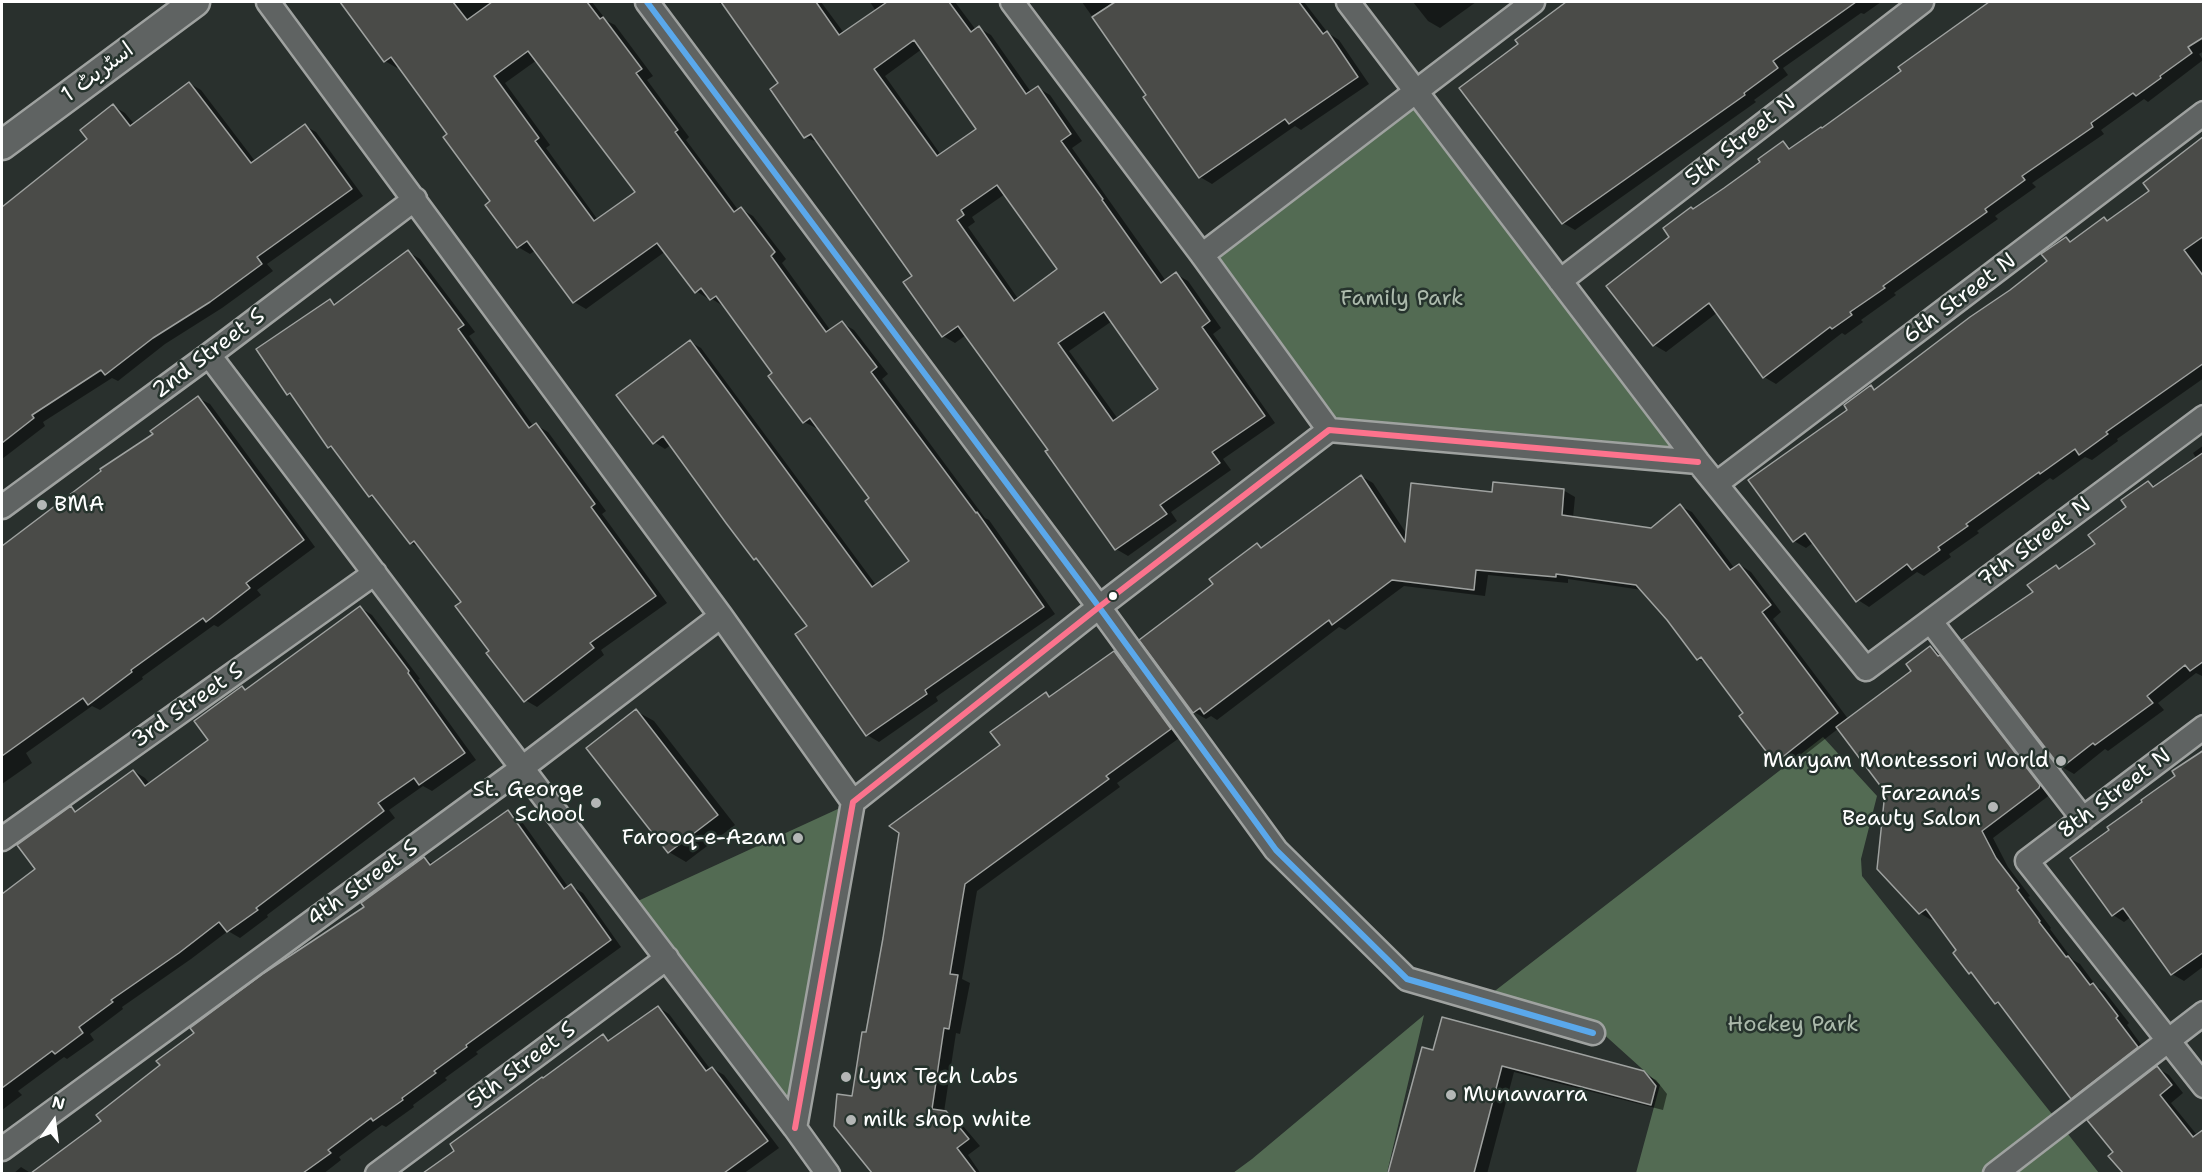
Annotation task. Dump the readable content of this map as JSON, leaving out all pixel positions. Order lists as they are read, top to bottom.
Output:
{
  "streets": {
    "street": [
      "اسٹریٹ 1",
      "5th Street N",
      "6th Street N",
      "2nd Street S",
      "7th Street N",
      "3rd Street S",
      "8th Street N",
      "4th Street S",
      "5th Street S"
    ]
  },
  "crossings": [
    ["6th Street N", "7th Street N"]
  ],
  "parks": ["Family Park", "Hockey Park"],
  "places": [
    "BMA",
    "Maryam Montessori World",
    "St. George School",
    "Farzana's Beauty Salon",
    "Farooq-e-Azam",
    "Lynx Tech Labs",
    "Munawarra",
    "milk shop white"
  ],
  "north": "top"
}
